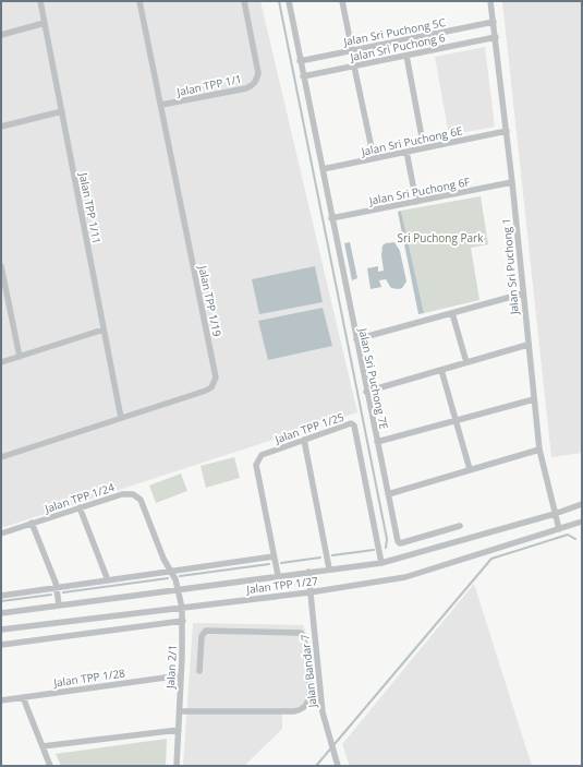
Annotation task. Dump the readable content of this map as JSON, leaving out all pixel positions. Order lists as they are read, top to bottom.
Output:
{
  "streets": {
    "street": [
      "Jalan Sri Puchong 5C",
      "Jalan Sri Puchong 6",
      "Jalan TPP 1/1",
      "Jalan Sri Puchong 6E",
      "Jalan Sri Puchong 6F",
      "Jalan TPP 1/11",
      "Jalan Sri Puchong 1",
      "Jalan TPP 1/19",
      "Jalan Sri Puchong 7E",
      "Jalan TPP 1/25",
      "Jalan TPP 1/24",
      "Jalan TPP 1/27",
      "Jalan 2/1",
      "Jalan Bandar 7",
      "Jalan TPP 1/28"
    ]
  },
  "crossings": [
    ["Jalan Sri Puchong 5C", "Jalan Sri Puchong 1"],
    ["Jalan Sri Puchong 5C", "Jalan Sri Puchong 7E"],
    ["Jalan Sri Puchong 6", "Jalan Sri Puchong 1"],
    ["Jalan Sri Puchong 6", "Jalan Sri Puchong 7E"],
    ["Jalan TPP 1/1", "Jalan TPP 1/19"],
    ["Jalan Sri Puchong 6E", "Jalan Sri Puchong 1"],
    ["Jalan Sri Puchong 6E", "Jalan Sri Puchong 7E"],
    ["Jalan Sri Puchong 6F", "Jalan Sri Puchong 1"],
    ["Jalan Sri Puchong 6F", "Jalan Sri Puchong 7E"],
    ["Jalan TPP 1/11", "Jalan TPP 1/19"],
    ["Jalan Sri Puchong 1", "Jalan TPP 1/27"],
    ["Jalan TPP 1/25", "Jalan TPP 1/27"],
    ["Jalan TPP 1/24", "Jalan 2/1"],
    ["Jalan TPP 1/27", "Jalan 2/1"],
    ["Jalan TPP 1/27", "Jalan Bandar 7"],
    ["Jalan 2/1", "Jalan TPP 1/28"]
  ],
  "parks": ["Sri Puchong Park"]
}
